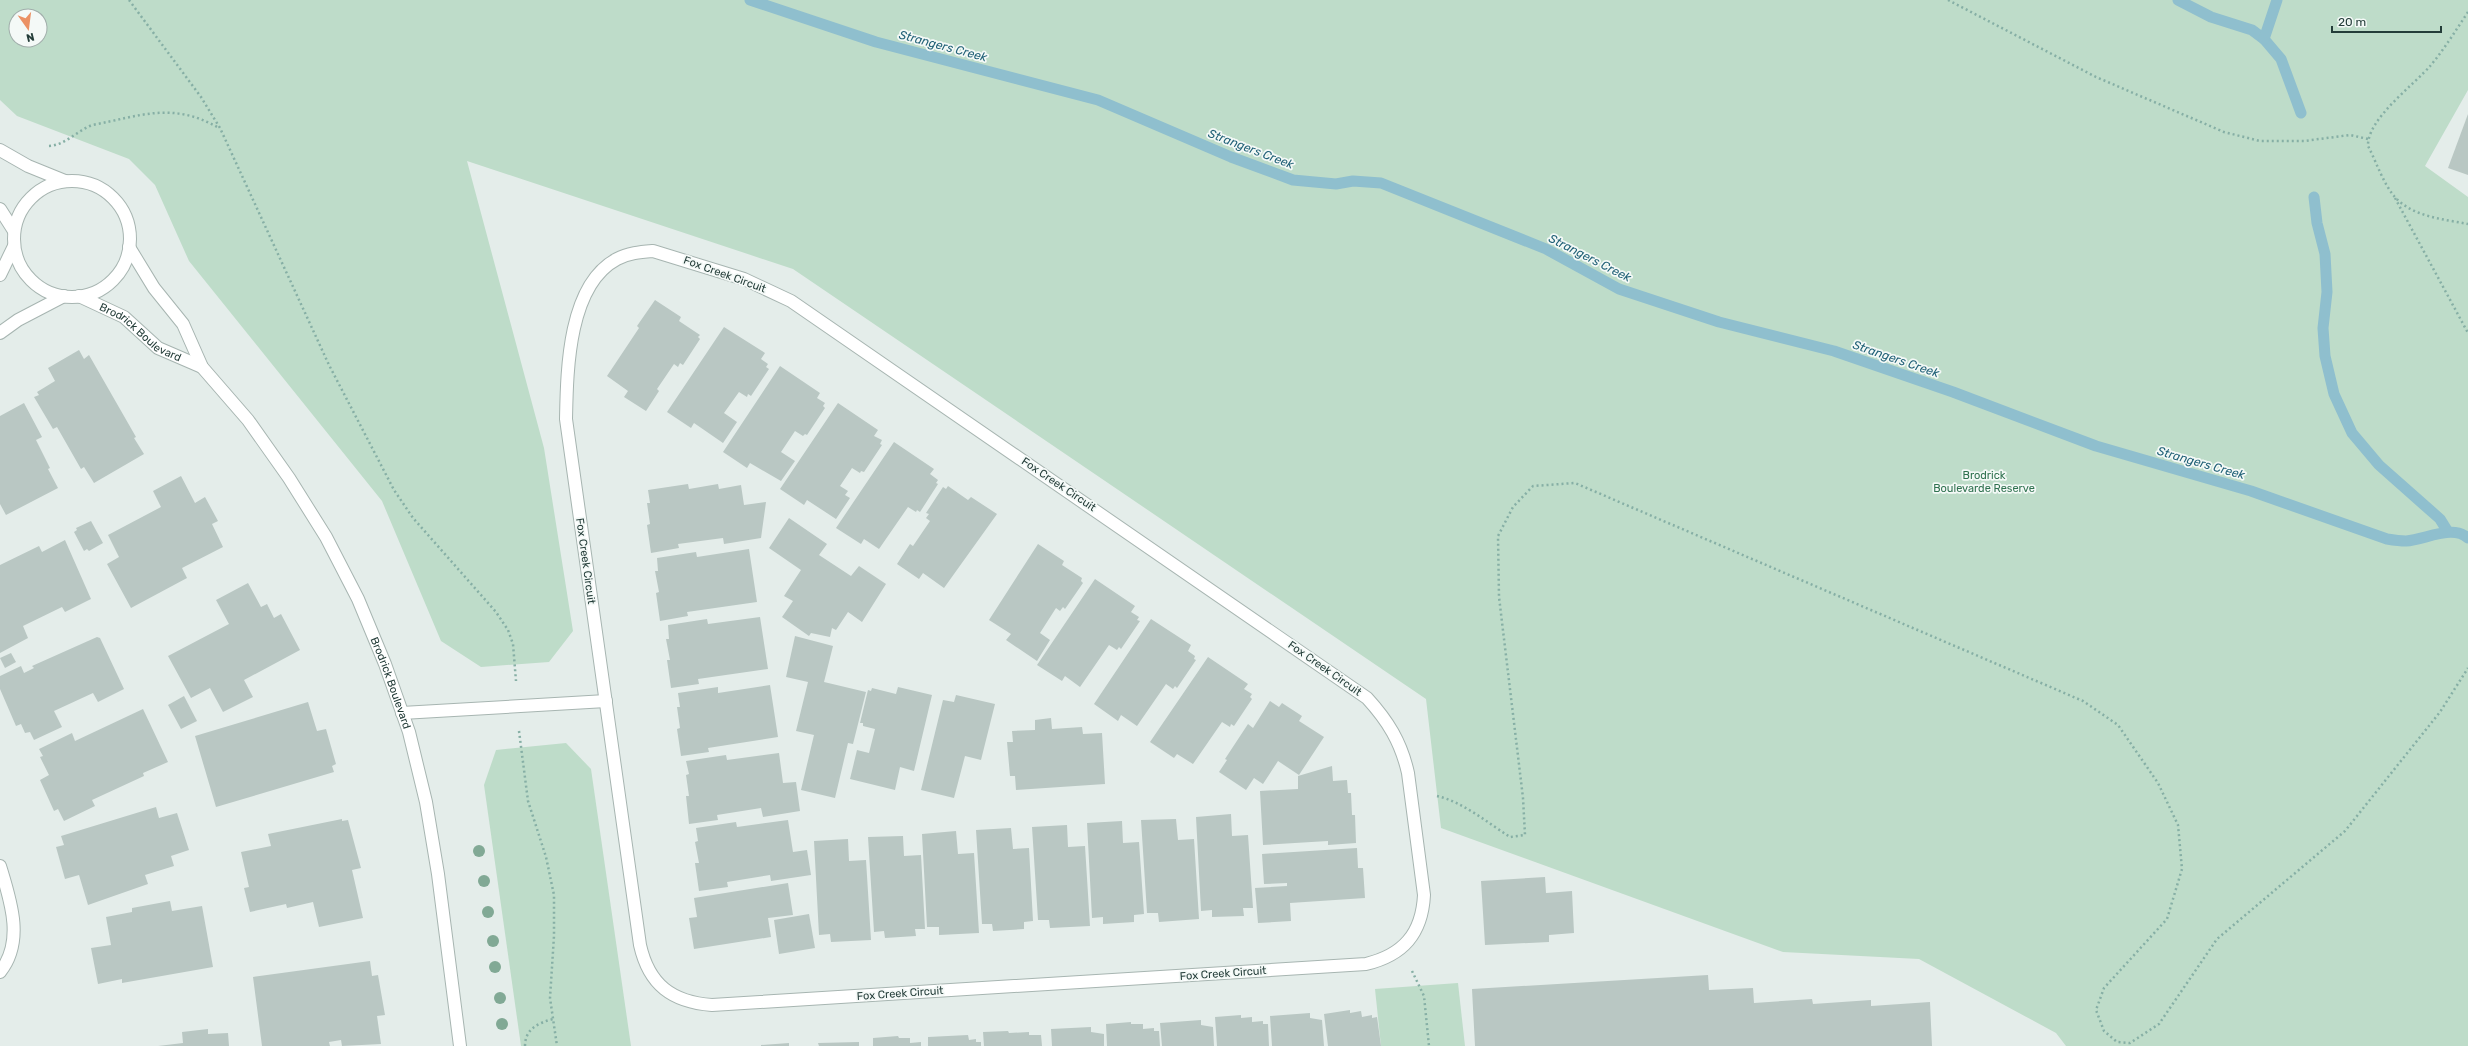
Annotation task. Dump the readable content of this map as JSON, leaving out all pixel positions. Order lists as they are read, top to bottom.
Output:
{
  "streets": {
    "street": ["Fox Creek Circuit", "Brodrick Boulevard"]
  },
  "water": ["Strangers Creek"],
  "parks": ["Brodrick Boulevarde Reserve"],
  "scale_bar": "20 m",
  "north": "bottom"
}
